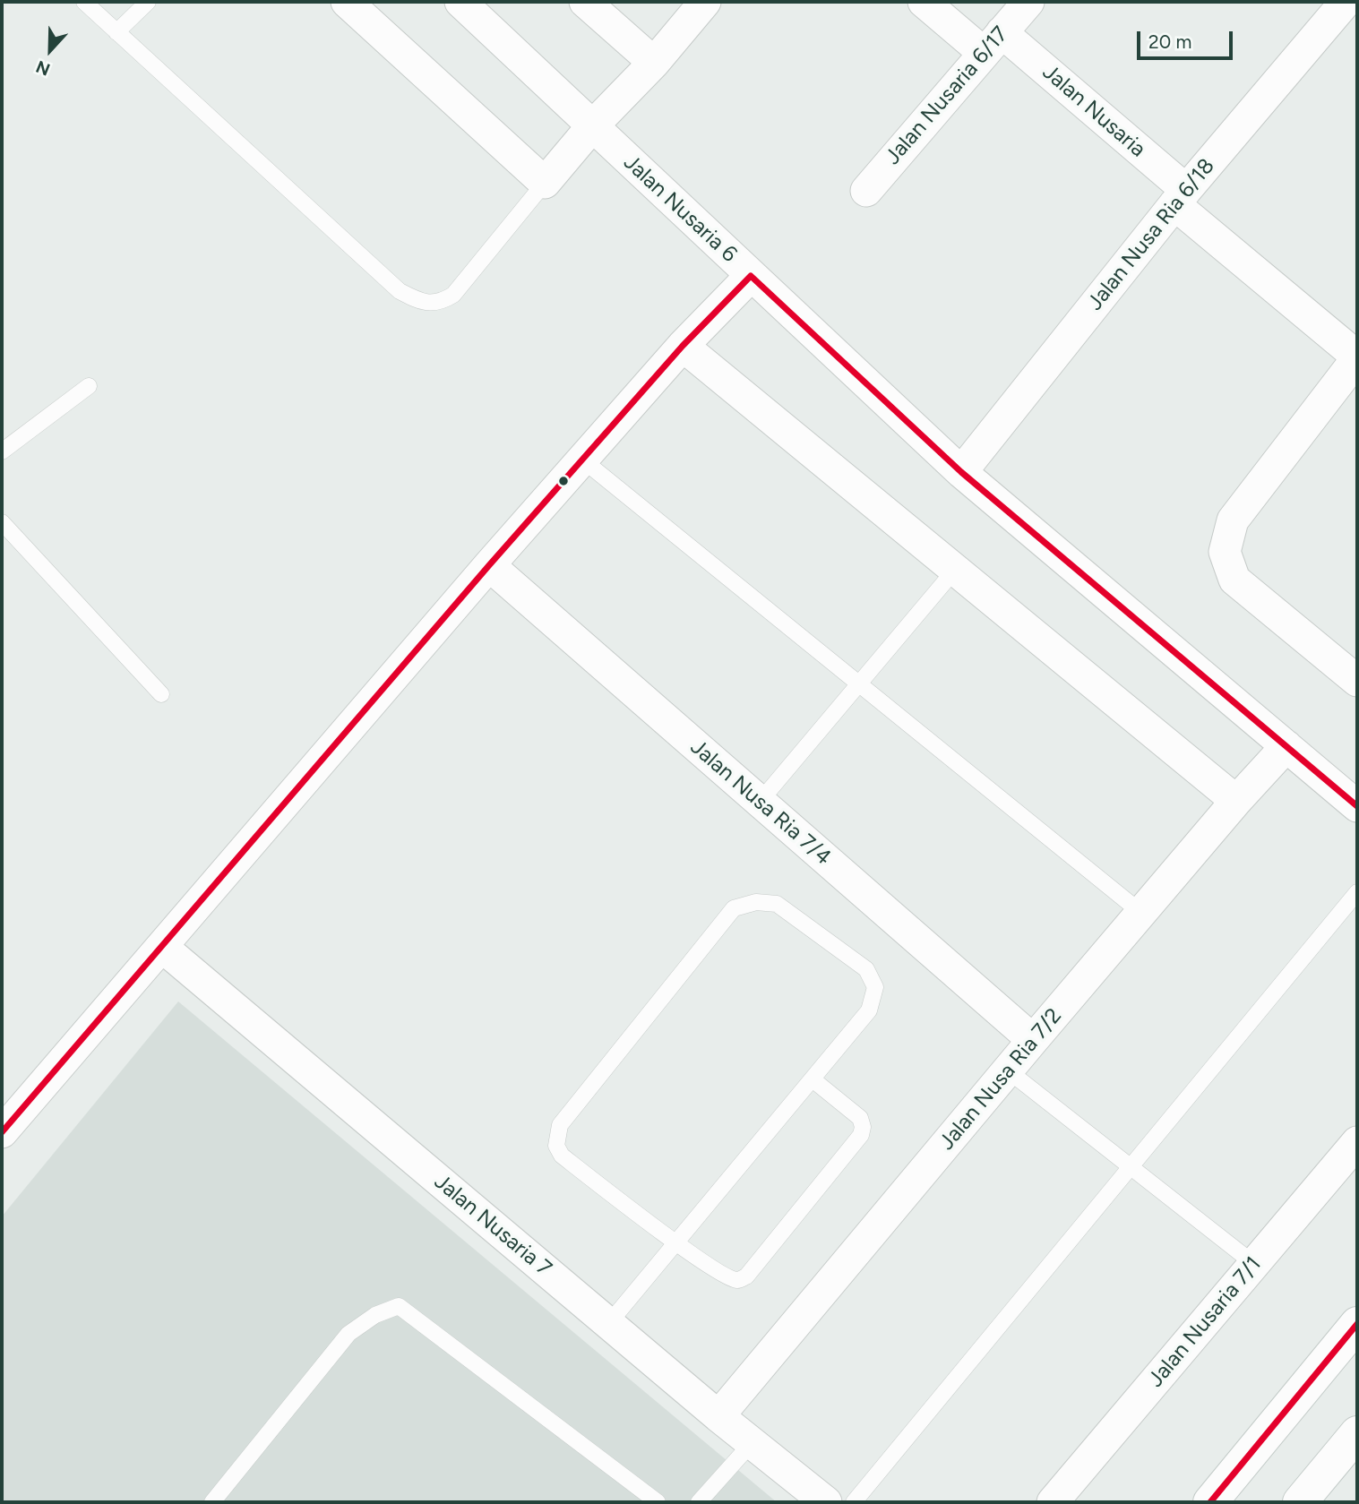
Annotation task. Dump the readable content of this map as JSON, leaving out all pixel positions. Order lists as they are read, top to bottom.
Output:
{
  "streets": {
    "street": [
      "Jalan Nusaria 6/17",
      "Jalan Nusaria",
      "Jalan Nusaria 6",
      "Jalan Nusa Ria 6/18",
      "Jalan Nusa Ria 7/4",
      "Jalan Nusa Ria 7/2",
      "Jalan Nusaria 7",
      "Jalan Nusaria 7/1"
    ]
  },
  "crossings": [
    ["Jalan Nusaria 6/17", "Jalan Nusaria"],
    ["Jalan Nusaria", "Jalan Nusa Ria 6/18"],
    ["Jalan Nusaria 6", "Jalan Nusa Ria 6/18"],
    ["Jalan Nusaria 6", "Jalan Nusa Ria 7/2"],
    ["Jalan Nusa Ria 7/4", "Jalan Nusa Ria 7/2"],
    ["Jalan Nusa Ria 7/2", "Jalan Nusaria 7"]
  ],
  "scale_bar": "20 m",
  "north": "bottom"
}
